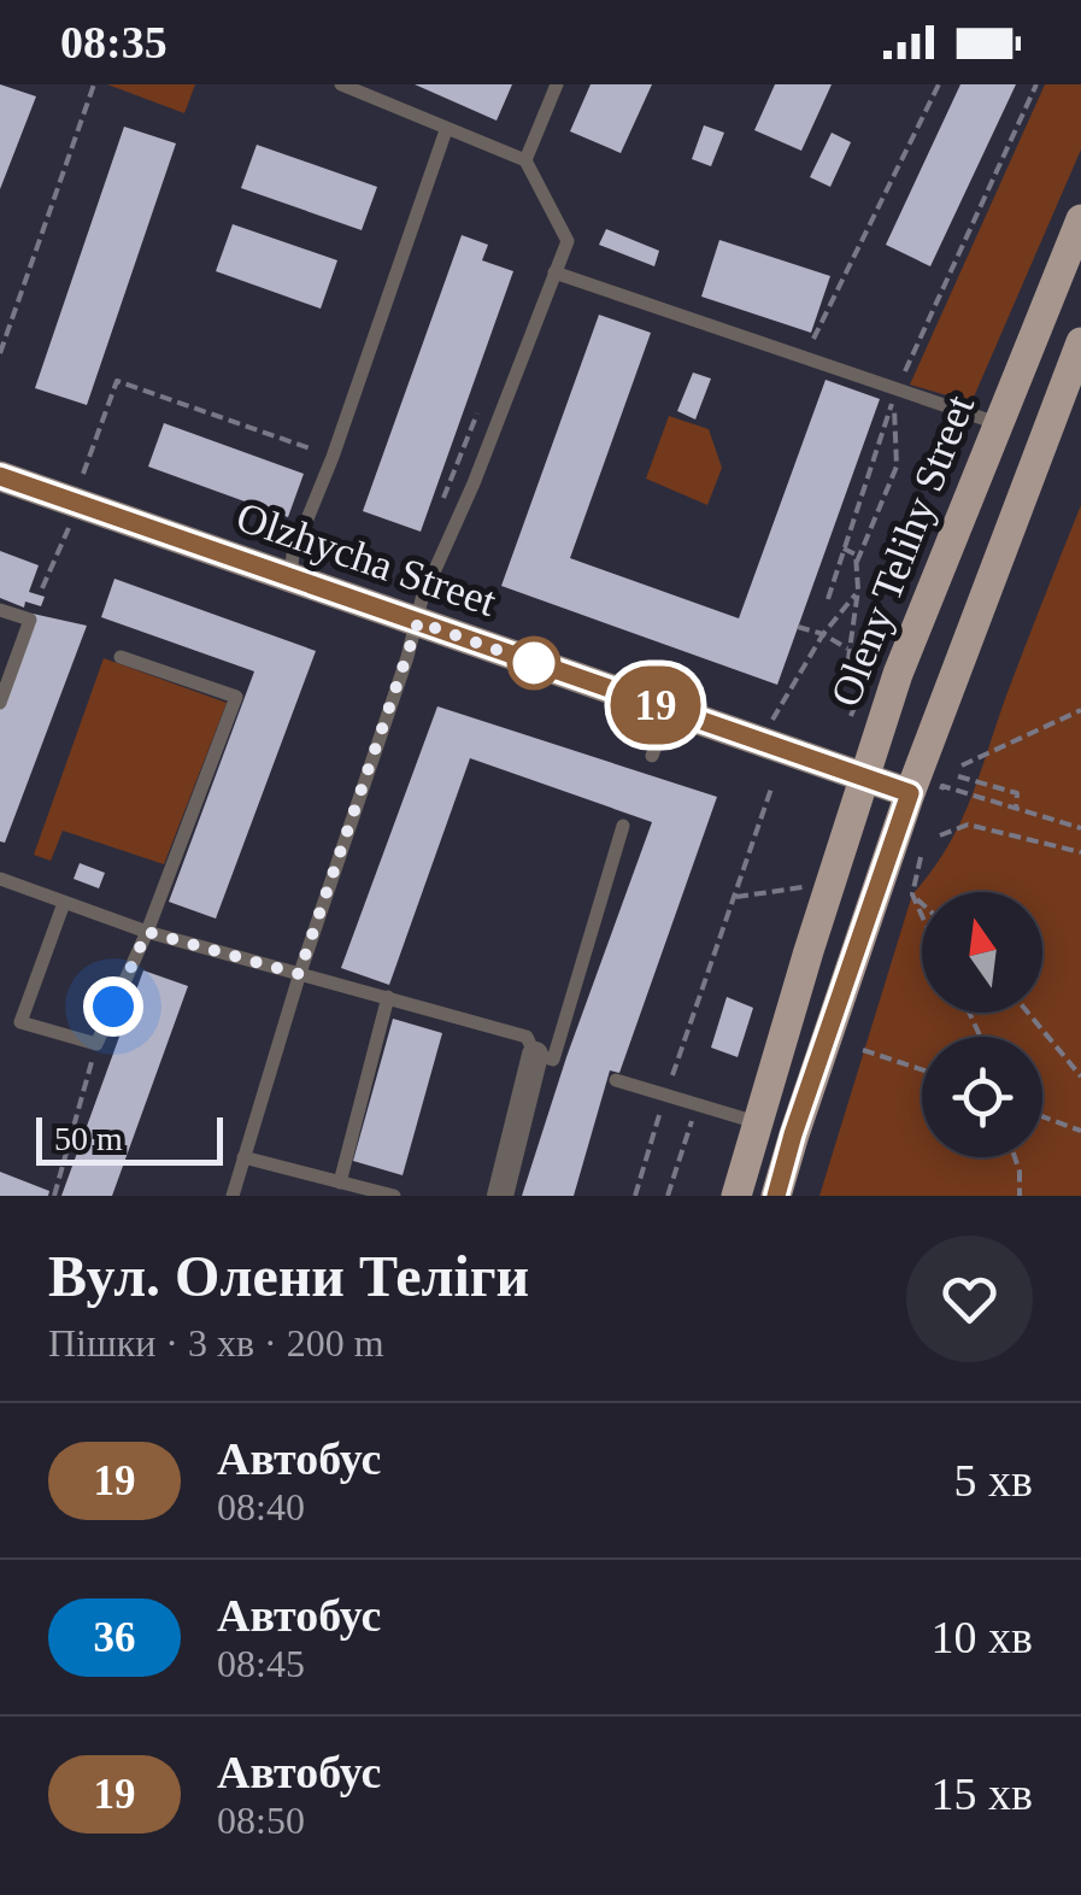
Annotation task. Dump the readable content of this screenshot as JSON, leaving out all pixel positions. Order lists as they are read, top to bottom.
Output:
{
  "streets": {
    "main road": ["Oleny Telihy Street", "Olzhycha Street"]
  },
  "crossings": [
    ["Oleny Telihy Street", "Olzhycha Street"]
  ],
  "lines": ["bus line 19"],
  "scale_bar": "50 m",
  "north": "top",
  "page": {
    "status": "08:35",
    "on_map": "19",
    "scale": "50 m",
    "heading": ["Вул. Олени Теліги", "Пішки · 3 хв · 200 m"],
    "list": [
      {
        "mark": "19",
        "name": "Автобус",
        "note": "08:40",
        "value": "5 хв"
      },
      {
        "mark": "36",
        "name": "Автобус",
        "note": "08:45",
        "value": "10 хв"
      },
      {
        "mark": "19",
        "name": "Автобус",
        "note": "08:50",
        "value": "15 хв"
      }
    ]
  }
}
